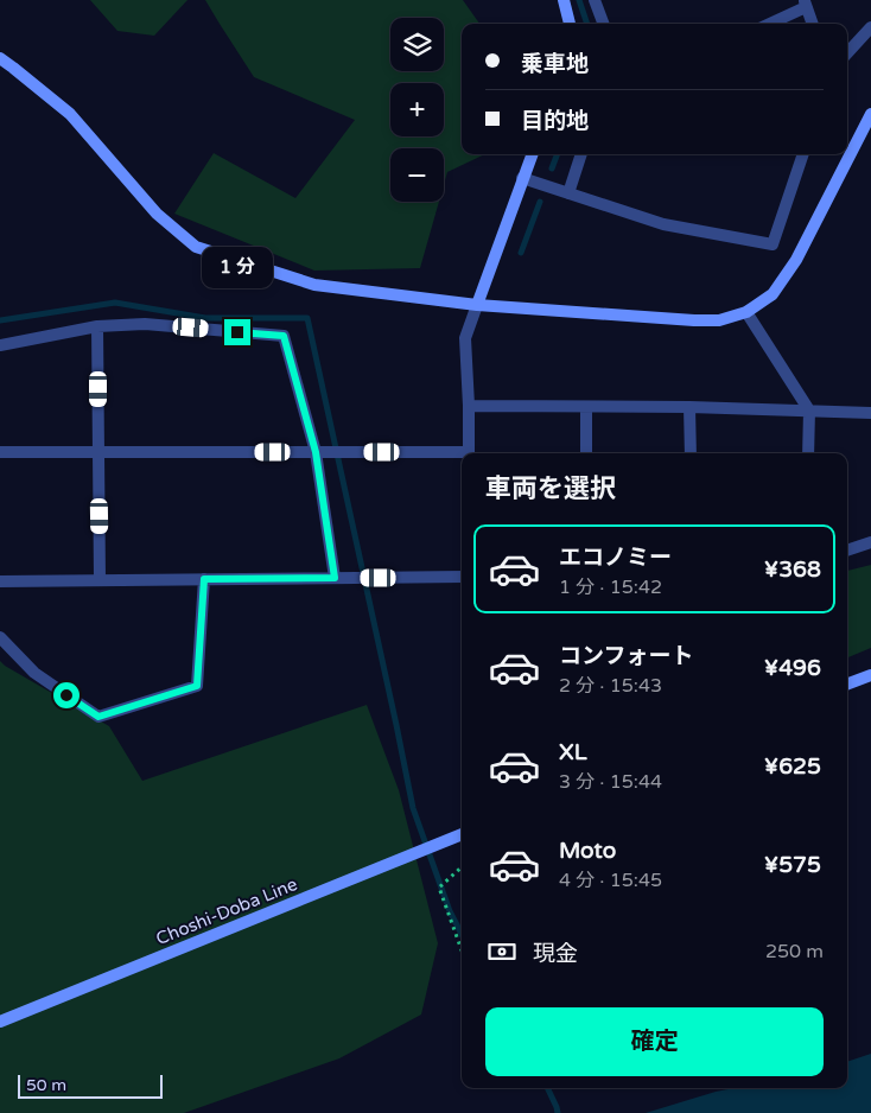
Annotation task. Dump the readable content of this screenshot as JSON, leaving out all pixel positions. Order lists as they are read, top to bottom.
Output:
{
  "streets": {
    "street": ["Choshi-Doba Line"]
  },
  "scale_bar": "50 m",
  "page": {
    "map_buttons": ["+", "−"],
    "banner": ["乗車地", "目的地"],
    "bubble": "1 分",
    "heading": "車両を選択",
    "list": [
      {
        "name": "エコノミー",
        "note": "1 分 · 15:42",
        "value": "¥368"
      },
      {
        "name": "コンフォート",
        "note": "2 分 · 15:43",
        "value": "¥496"
      },
      {
        "name": "XL",
        "note": "3 分 · 15:44",
        "value": "¥625"
      },
      {
        "name": "Moto",
        "note": "4 分 · 15:45",
        "value": "¥575"
      }
    ],
    "pay": ["現金", "250 m"],
    "buttons": "確定",
    "scale": "50 m"
  }
}
